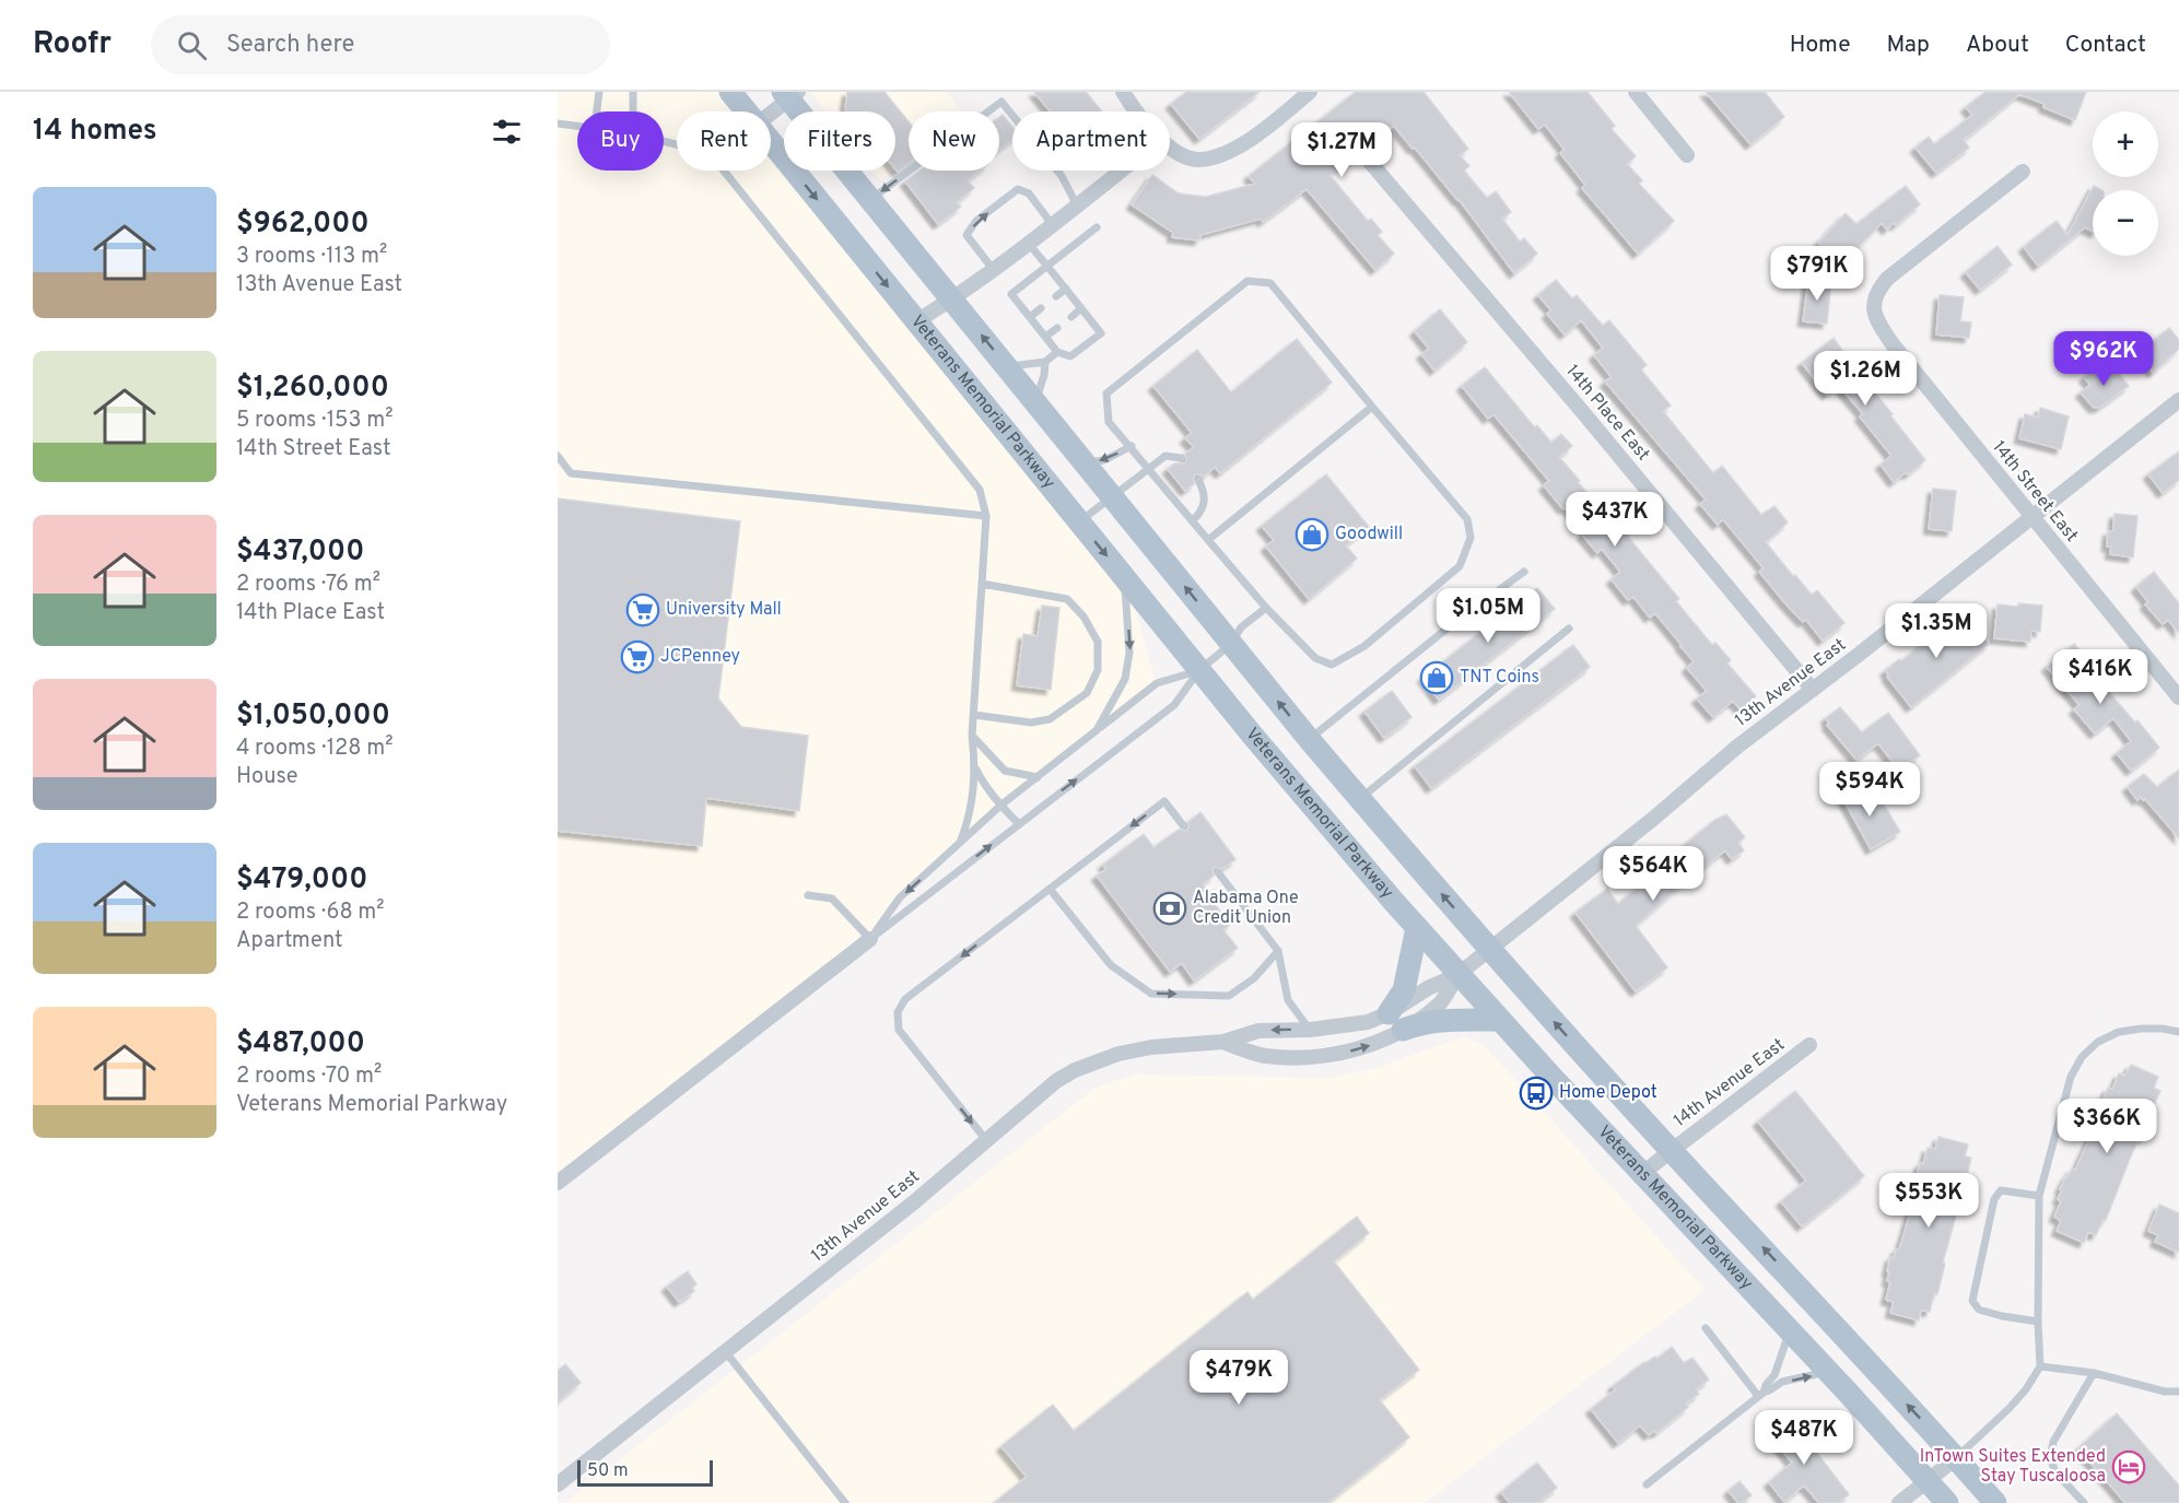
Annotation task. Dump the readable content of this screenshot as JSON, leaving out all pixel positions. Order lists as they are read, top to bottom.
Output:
{
  "streets": {
    "main road": ["Veterans Memorial Parkway"],
    "street": [
      "14th Place East",
      "14th Street East",
      "13th Avenue East",
      "14th Avenue East"
    ]
  },
  "crossings": [
    ["Veterans Memorial Parkway", "13th Avenue East"],
    ["Veterans Memorial Parkway", "14th Avenue East"],
    ["14th Place East", "13th Avenue East"],
    ["14th Street East", "13th Avenue East"]
  ],
  "places": {
    "shop": ["Goodwill", "TNT Coins"],
    "supermarket": ["University Mall", "JCPenney"],
    "bank": ["Alabama One Credit Union"],
    "bus stop": ["Home Depot"],
    "hotel": ["InTown Suites Extended Stay Tuscaloosa"]
  },
  "scale_bar": "50 m",
  "page": {
    "header": "Roofr",
    "search": "Search here",
    "nav": [
      "Home",
      "Map",
      "About",
      "Contact"
    ],
    "heading": "14 homes",
    "map_buttons": ["+", "−"],
    "chip": [
      "Buy",
      "Rent",
      "Filters",
      "New",
      "Apartment"
    ],
    "price": [
      "$1.27M",
      "$791K",
      "$962K",
      "$1.26M",
      "$437K",
      "$1.05M",
      "$1.35M",
      "$416K",
      "$594K",
      "$564K",
      "$366K",
      "$553K",
      "$479K",
      "$487K"
    ],
    "list": [
      {
        "name": "$962,000",
        "note": "3 rooms · 113 m² · 13th Avenue East"
      },
      {
        "name": "$1,260,000",
        "note": "5 rooms · 153 m² · 14th Street East"
      },
      {
        "name": "$437,000",
        "note": "2 rooms · 76 m² · 14th Place East"
      },
      {
        "name": "$1,050,000",
        "note": "4 rooms · 128 m² · House"
      },
      {
        "name": "$479,000",
        "note": "2 rooms · 68 m² · Apartment"
      },
      {
        "name": "$487,000",
        "note": "2 rooms · 70 m² · Veterans Memorial Parkway"
      }
    ],
    "scale": "50 m"
  }
}
